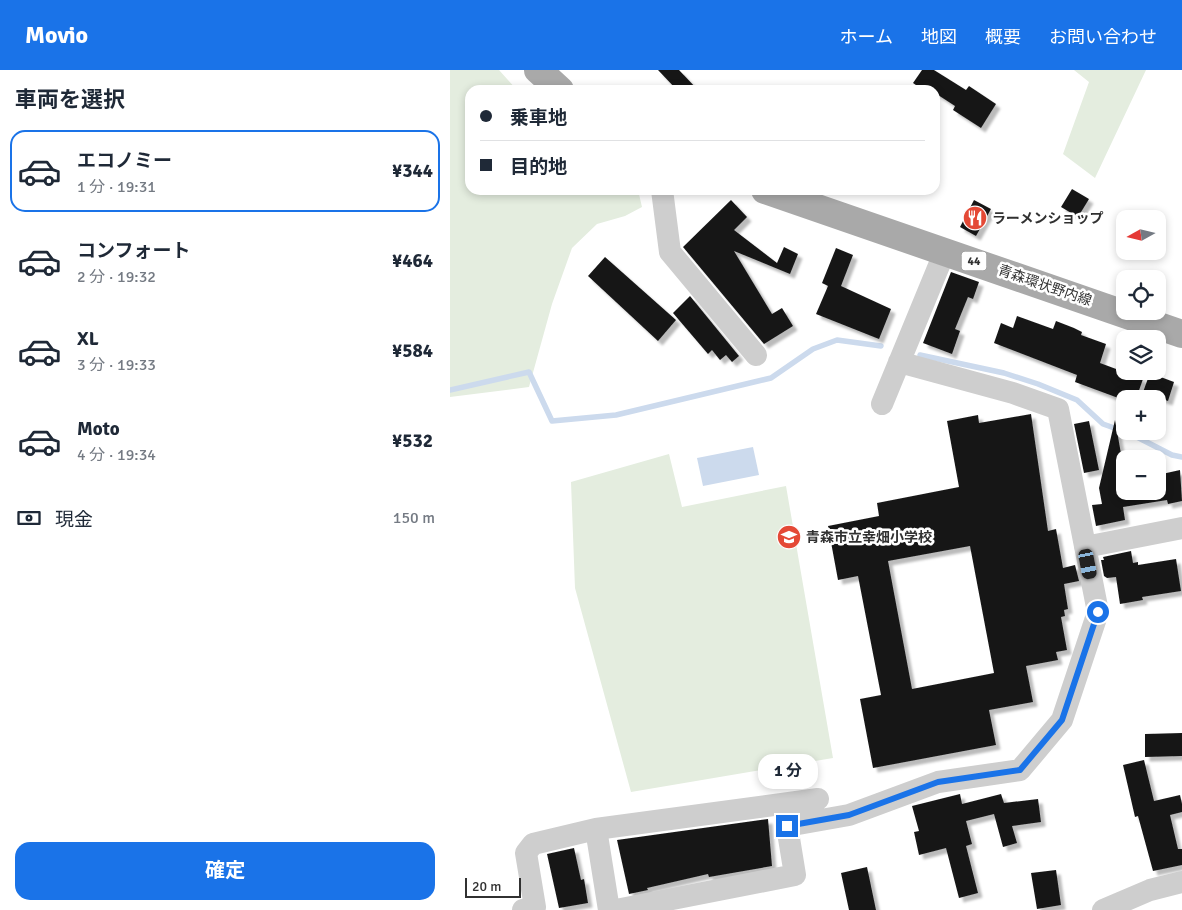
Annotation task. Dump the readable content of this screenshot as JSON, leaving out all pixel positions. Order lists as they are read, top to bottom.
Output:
{
  "streets": {
    "main road": ["44", "青森環状野内線"]
  },
  "places": {
    "restaurant": ["ラーメンショップ"],
    "school or university": ["青森市立幸畑小学校"]
  },
  "scale_bar": "20 m",
  "north": "left",
  "page": {
    "header": "Movio",
    "nav": [
      "ホーム",
      "地図",
      "概要",
      "お問い合わせ"
    ],
    "heading": "車両を選択",
    "banner": ["乗車地", "目的地"],
    "list": [
      {
        "name": "エコノミー",
        "note": "1 分 · 19:31",
        "value": "¥344"
      },
      {
        "name": "コンフォート",
        "note": "2 分 · 19:32",
        "value": "¥464"
      },
      {
        "name": "XL",
        "note": "3 分 · 19:33",
        "value": "¥584"
      },
      {
        "name": "Moto",
        "note": "4 分 · 19:34",
        "value": "¥532"
      }
    ],
    "map_buttons": ["+", "−"],
    "pay": ["現金", "150 m"],
    "bubble": "1 分",
    "buttons": "確定",
    "scale": "20 m"
  }
}
